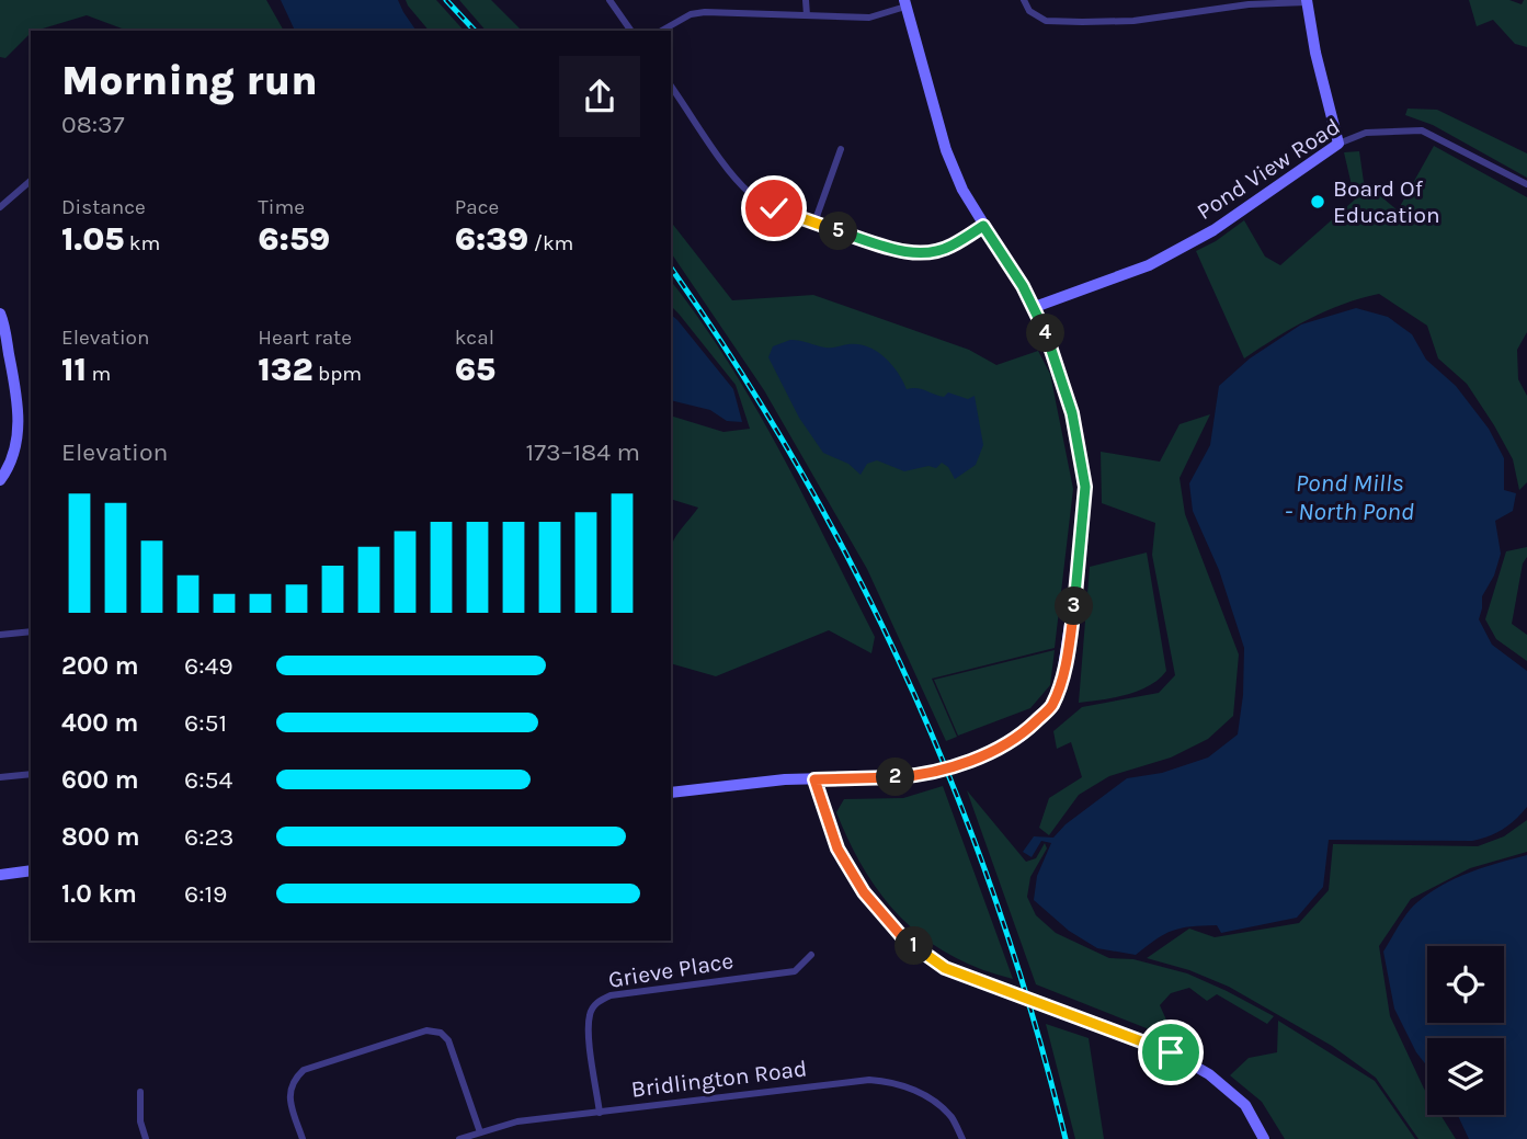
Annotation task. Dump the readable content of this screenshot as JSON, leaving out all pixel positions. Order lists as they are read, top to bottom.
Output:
{
  "streets": {
    "main road": ["Pond View Road"],
    "street": ["Grieve Place", "Bridlington Road"]
  },
  "crossings": [
    ["Grieve Place", "Bridlington Road"]
  ],
  "water": ["Pond Mills - North Pond"],
  "places": ["Board Of Education"],
  "page": {
    "heading": ["Morning run", "08:37"],
    "stats": [
      ["Distance", "1.05 km"],
      ["Time", "6:59"],
      ["Pace", "6:39 /km"],
      ["Elevation", "11 m"],
      ["Heart rate", "132 bpm"],
      ["kcal", "65"]
    ],
    "pins": [
      "5",
      "4",
      "3",
      "2",
      "1"
    ],
    "chart": ["Elevation", "173–184 m"],
    "list": [
      {
        "name": "200 m",
        "note": "6:49"
      },
      {
        "name": "400 m",
        "note": "6:51"
      },
      {
        "name": "600 m",
        "note": "6:54"
      },
      {
        "name": "800 m",
        "note": "6:23"
      },
      {
        "name": "1.0 km",
        "note": "6:19"
      }
    ]
  }
}
